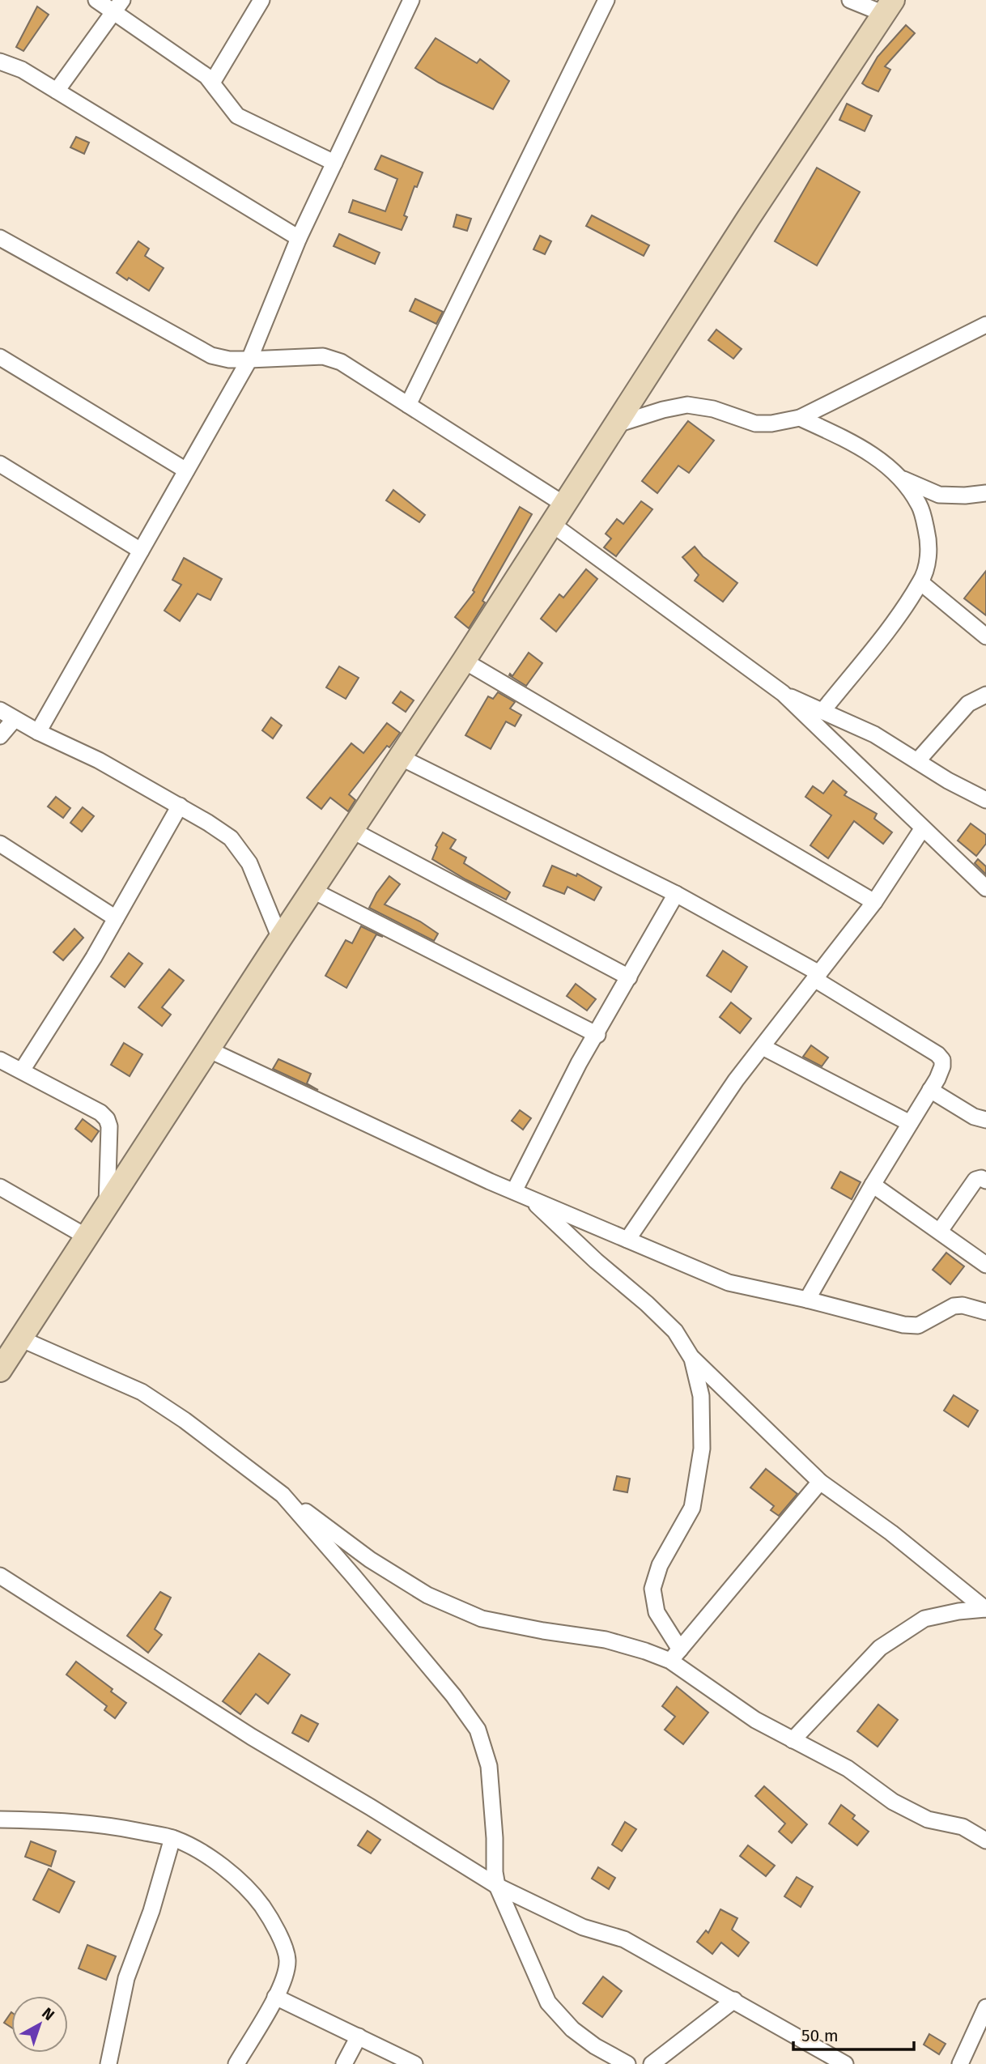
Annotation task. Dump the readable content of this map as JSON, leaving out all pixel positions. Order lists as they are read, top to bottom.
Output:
{
  "scale_bar": "50 m",
  "north": "top right"
}
